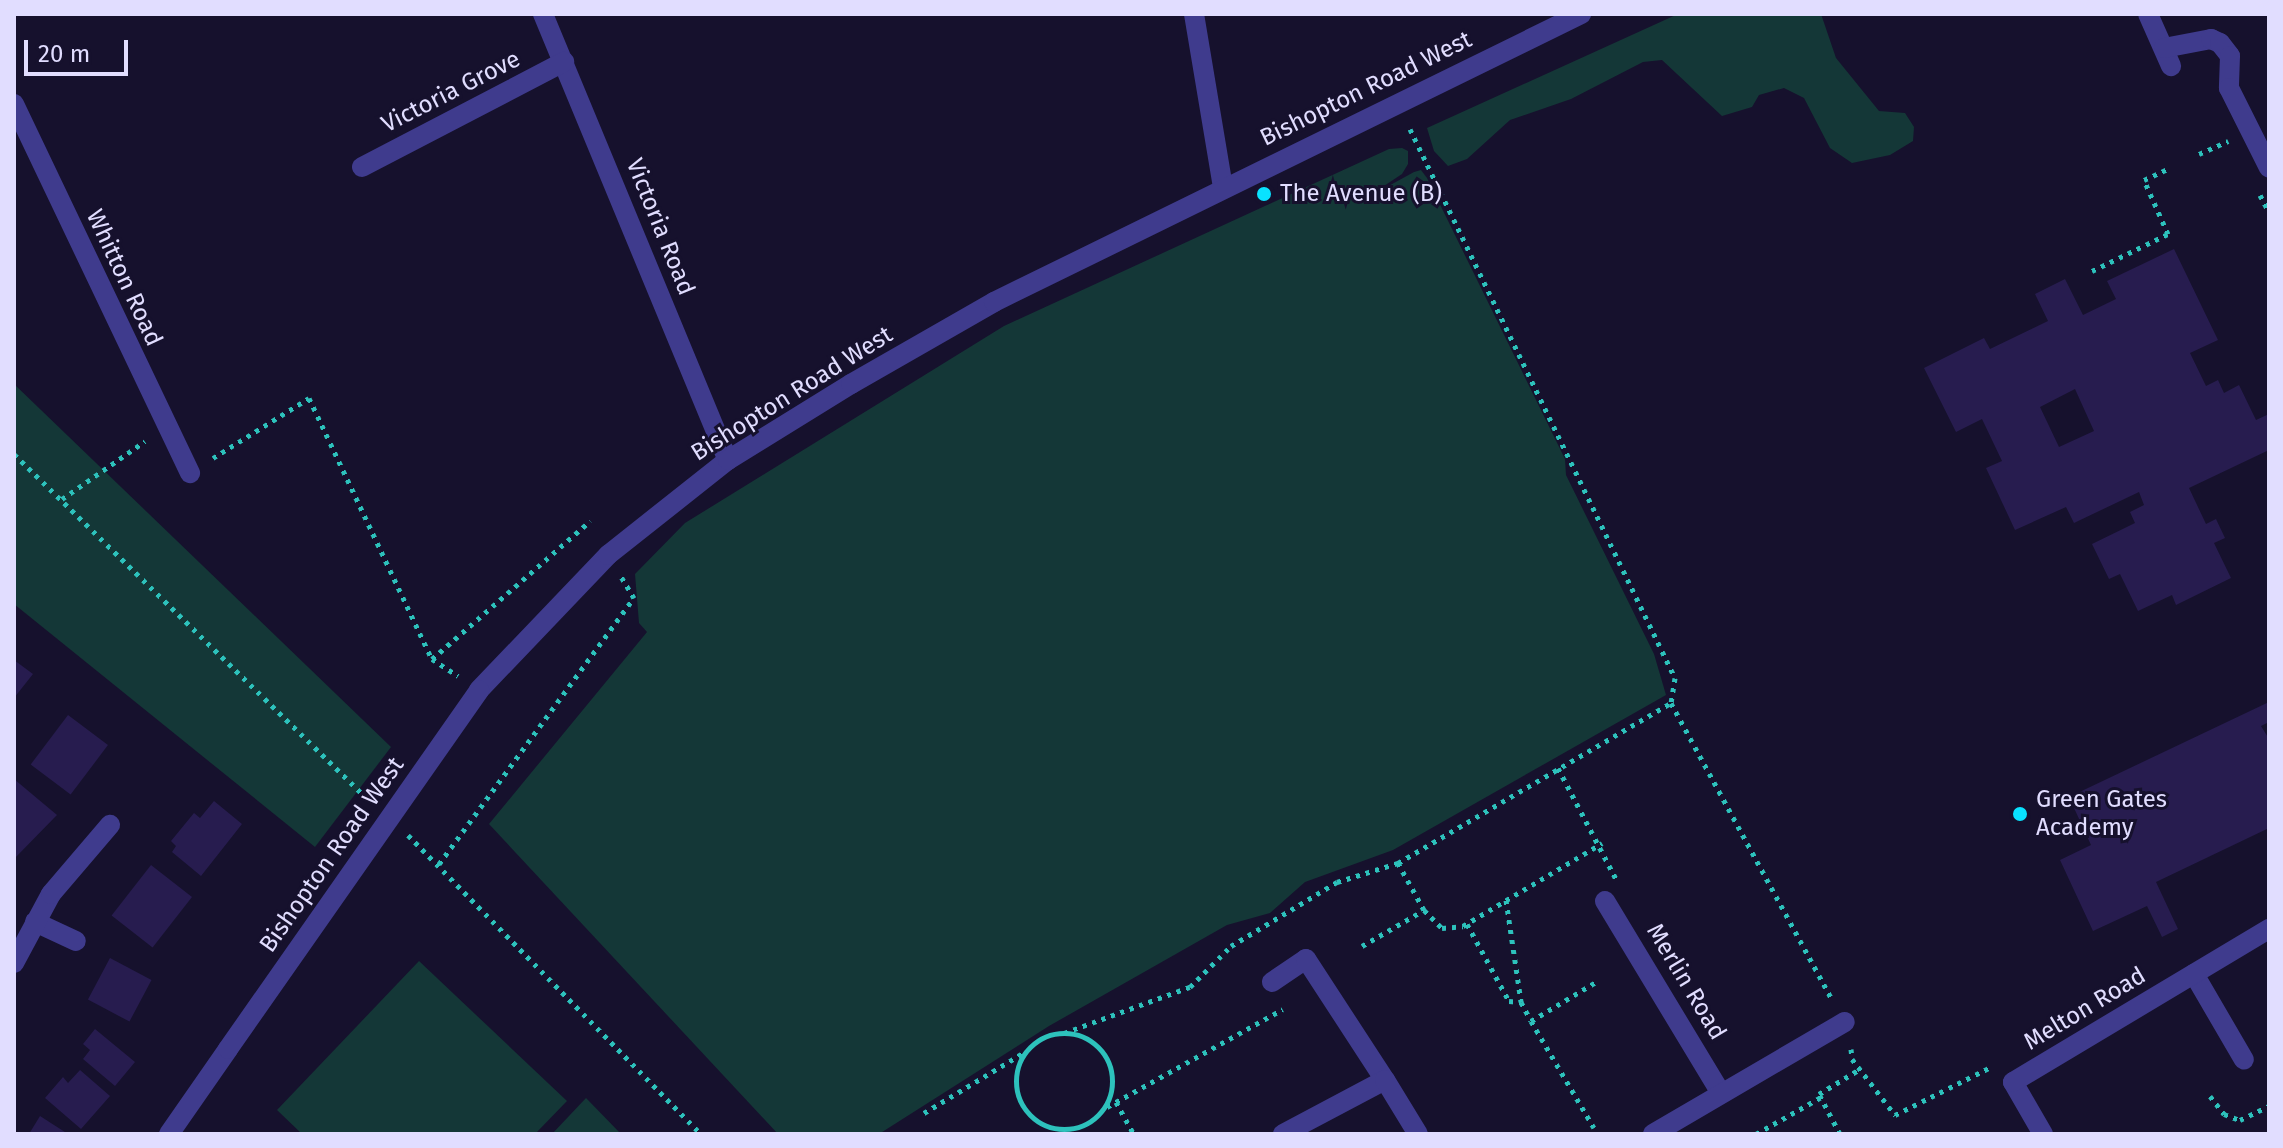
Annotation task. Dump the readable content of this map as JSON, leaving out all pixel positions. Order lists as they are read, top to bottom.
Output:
{
  "streets": {
    "street": [
      "Bishopton Road West",
      "Victoria Grove",
      "Victoria Road",
      "Whitton Road",
      "Merlin Road",
      "Melton Road"
    ]
  },
  "crossings": [
    ["Bishopton Road West", "Victoria Road"],
    ["Victoria Grove", "Victoria Road"]
  ],
  "places": ["The Avenue (B)", "Green Gates Academy"],
  "scale_bar": "20 m"
}
